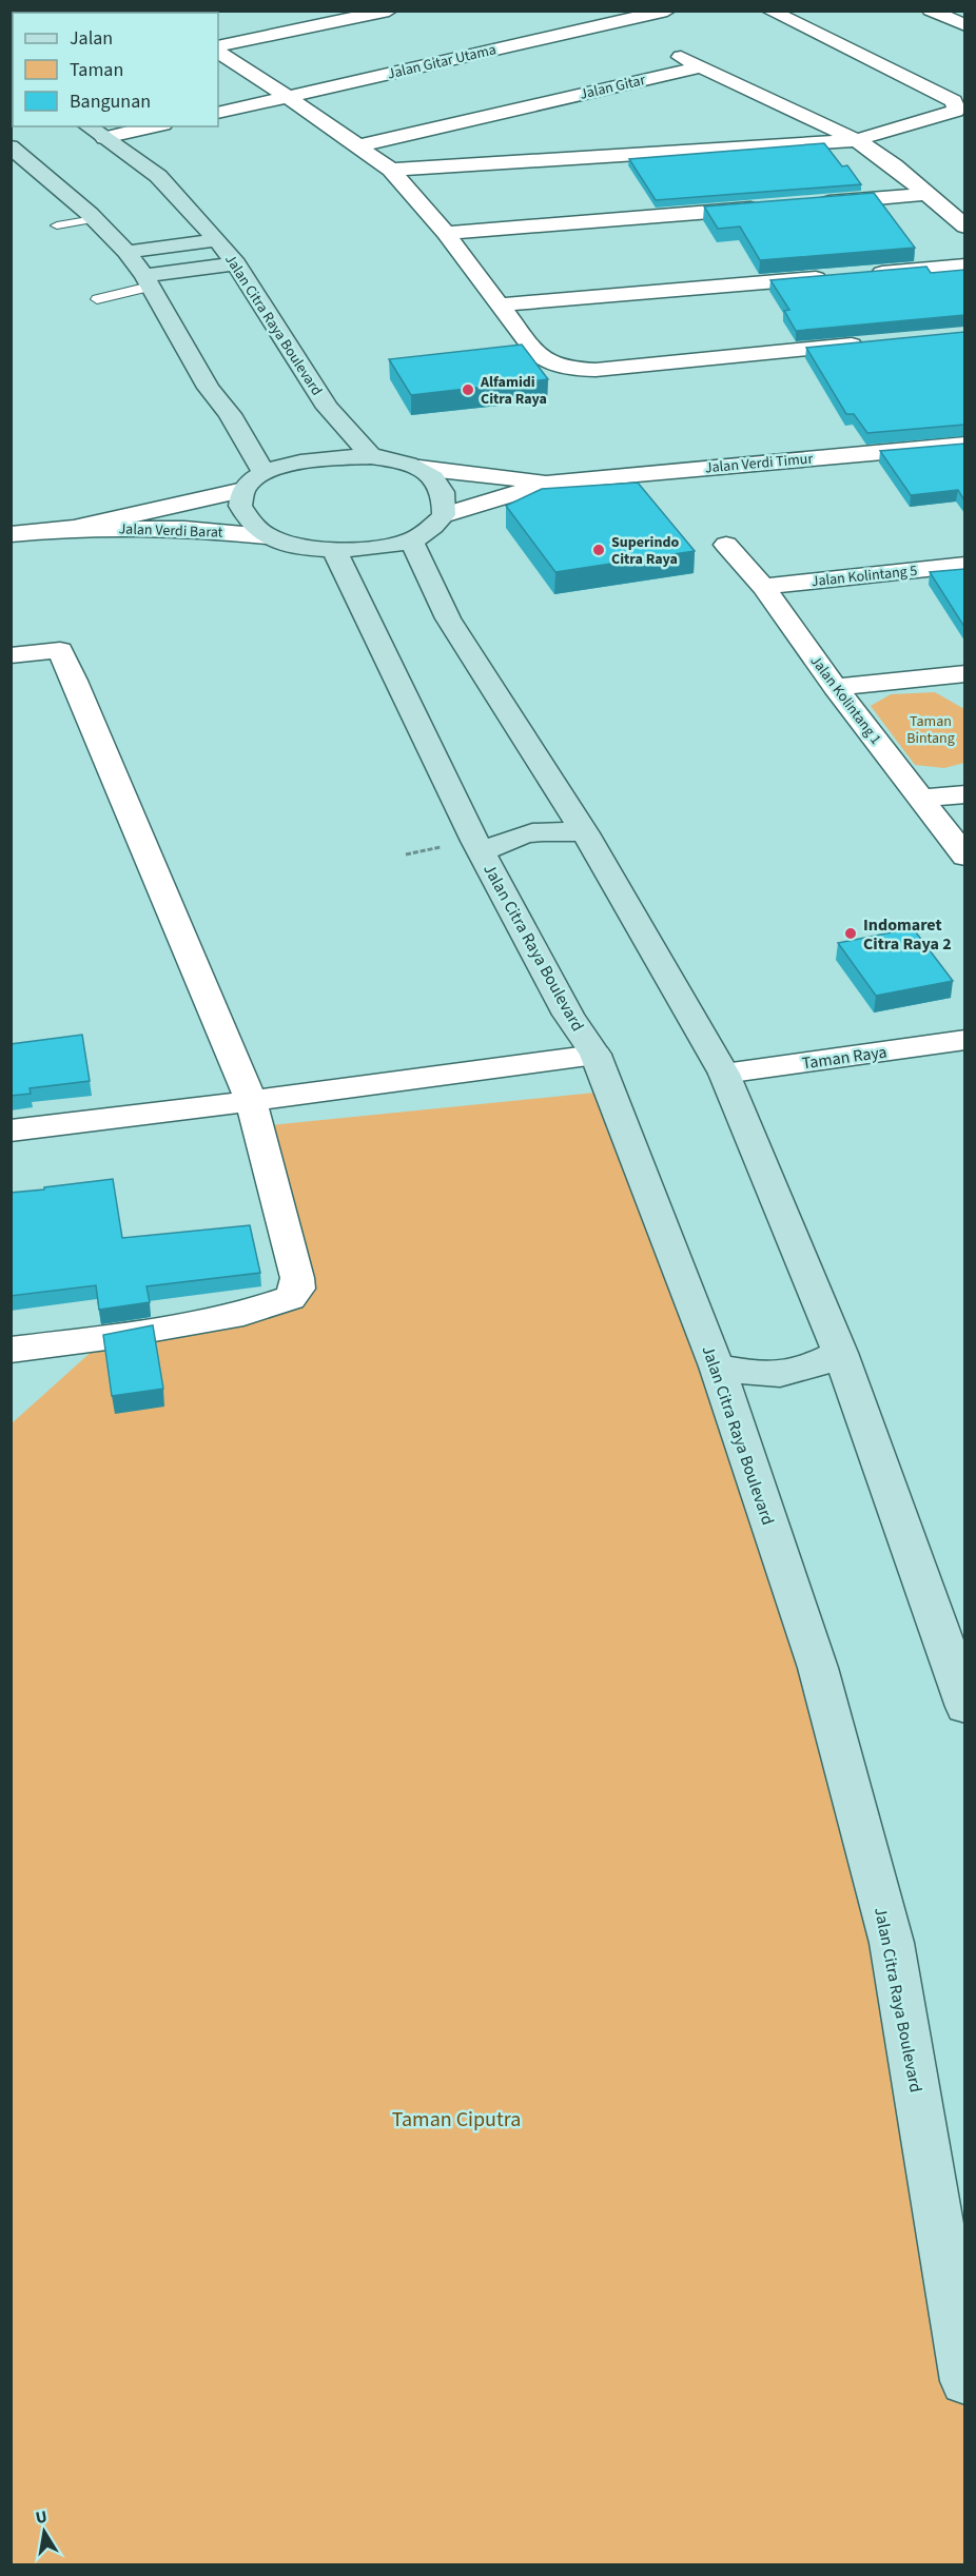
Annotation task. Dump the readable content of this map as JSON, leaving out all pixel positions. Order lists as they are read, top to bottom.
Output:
{
  "streets": {
    "main road": ["Jalan Citra Raya Boulevard"],
    "street": [
      "Jalan Gitar Utama",
      "Jalan Gitar",
      "Jalan Verdi Timur",
      "Jalan Verdi Barat",
      "Jalan Kolintang 5",
      "Jalan Kolintang 1",
      "Taman Raya"
    ]
  },
  "crossings": [
    ["Jalan Kolintang 5", "Jalan Kolintang 1"]
  ],
  "parks": ["Taman Bintang", "Taman Ciputra"],
  "places": ["Alfamidi Citra Raya", "Superindo Citra Raya", "Indomaret Citra Raya 2"],
  "legend": ["Jalan", "Taman", "Bangunan"],
  "north": "top"
}
